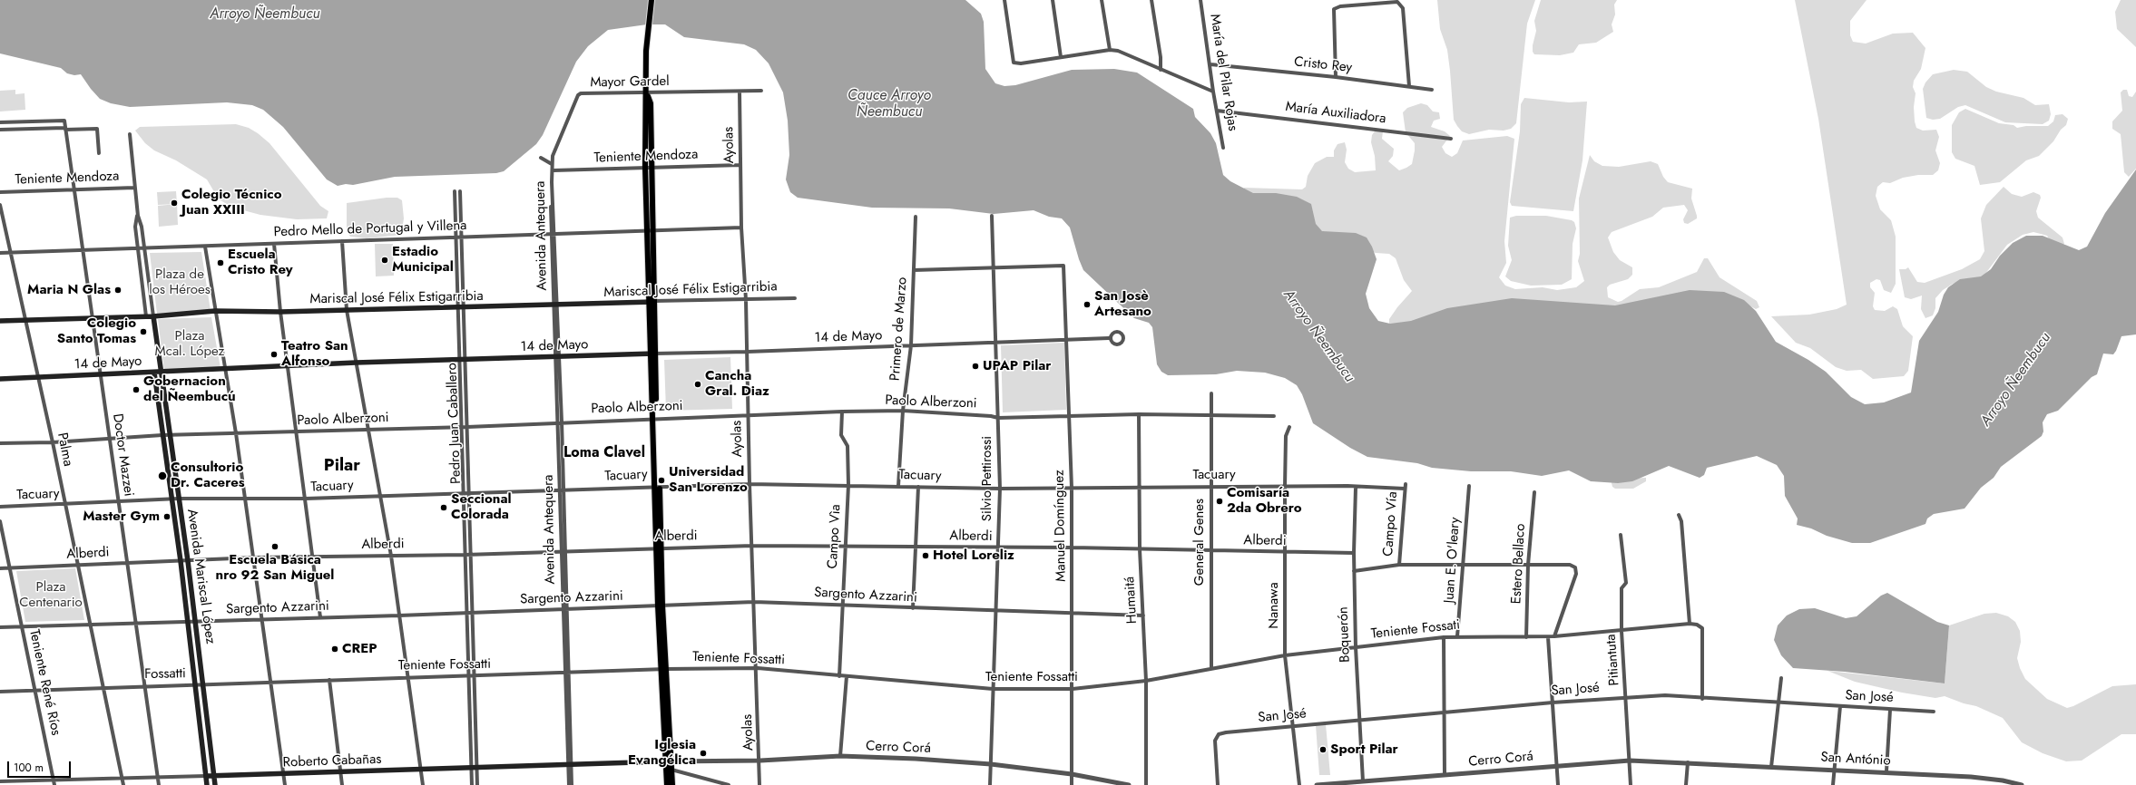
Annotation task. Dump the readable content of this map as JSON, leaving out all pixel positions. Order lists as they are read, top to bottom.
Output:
{
  "streets": {
    "main road": [
      "Mariscal José Félix Estigarribia",
      "14 de Mayo",
      "Avenida Mariscal López",
      "Roberto Cabañas"
    ],
    "street": [
      "Cristo Rey",
      "María del Pilar Rojas",
      "Mayor Gardel",
      "María Auxiliadora",
      "Ayolas",
      "Teniente Mendoza",
      "Pedro Mello de Portugal y Villena",
      "Avenida Antequera",
      "Primero de Marzo",
      "Paolo Alberzoni",
      "Pedro Juan Caballero",
      "Palma",
      "Doctor Mazzei",
      "Tacuary",
      "Silvio Pettirossi",
      "Campo Vía",
      "Manuel Domínguez",
      "Alberdi",
      "Campo Vìa",
      "General Genes",
      "Juan E. O'leary",
      "Estero Bellaco",
      "Sargento Azzarini",
      "Humaitá",
      "Nanawa",
      "Teniente Fossati",
      "Boquerón",
      "Teniente Fossatti",
      "Pitiantuta",
      "Fossatti",
      "Teniente René Ríos",
      "San José",
      "Cerro Corá",
      "San António"
    ]
  },
  "crossings": [
    ["Cristo Rey", "María del Pilar Rojas"],
    ["María del Pilar Rojas", "María Auxiliadora"],
    ["Mayor Gardel", "Ayolas"],
    ["Mayor Gardel", "Teniente Mendoza"],
    ["Mayor Gardel", "Avenida Antequera"],
    ["Ayolas", "Teniente Mendoza"],
    ["Ayolas", "Pedro Mello de Portugal y Villena"],
    ["Ayolas", "Mariscal José Félix Estigarribia"],
    ["Ayolas", "14 de Mayo"],
    ["Ayolas", "Paolo Alberzoni"],
    ["Ayolas", "Tacuary"],
    ["Ayolas", "Alberdi"],
    ["Ayolas", "Sargento Azzarini"],
    ["Ayolas", "Teniente Fossatti"],
    ["Ayolas", "Cerro Corá"],
    ["Teniente Mendoza", "Avenida Antequera"],
    ["Teniente Mendoza", "Doctor Mazzei"],
    ["Pedro Mello de Portugal y Villena", "Avenida Antequera"],
    ["Pedro Mello de Portugal y Villena", "Pedro Juan Caballero"],
    ["Pedro Mello de Portugal y Villena", "Palma"],
    ["Pedro Mello de Portugal y Villena", "Doctor Mazzei"],
    ["Avenida Antequera", "Mariscal José Félix Estigarribia"],
    ["Avenida Antequera", "14 de Mayo"],
    ["Avenida Antequera", "Paolo Alberzoni"],
    ["Avenida Antequera", "Tacuary"],
    ["Avenida Antequera", "Alberdi"],
    ["Avenida Antequera", "Sargento Azzarini"],
    ["Avenida Antequera", "Teniente Fossatti"],
    ["Avenida Antequera", "Roberto Cabañas"],
    ["Mariscal José Félix Estigarribia", "Pedro Juan Caballero"],
    ["Mariscal José Félix Estigarribia", "Palma"],
    ["Mariscal José Félix Estigarribia", "Doctor Mazzei"],
    ["Mariscal José Félix Estigarribia", "Avenida Mariscal López"],
    ["Primero de Marzo", "14 de Mayo"],
    ["Primero de Marzo", "Paolo Alberzoni"],
    ["Primero de Marzo", "Tacuary"],
    ["14 de Mayo", "Pedro Juan Caballero"],
    ["14 de Mayo", "Palma"],
    ["14 de Mayo", "Doctor Mazzei"],
    ["14 de Mayo", "Silvio Pettirossi"],
    ["14 de Mayo", "Manuel Domínguez"],
    ["14 de Mayo", "Avenida Mariscal López"],
    ["Paolo Alberzoni", "Pedro Juan Caballero"],
    ["Paolo Alberzoni", "Palma"],
    ["Paolo Alberzoni", "Doctor Mazzei"],
    ["Paolo Alberzoni", "Silvio Pettirossi"],
    ["Paolo Alberzoni", "Manuel Domínguez"],
    ["Paolo Alberzoni", "Campo Vìa"],
    ["Paolo Alberzoni", "General Genes"],
    ["Paolo Alberzoni", "Avenida Mariscal López"],
    ["Paolo Alberzoni", "Humaitá"],
    ["Pedro Juan Caballero", "Tacuary"],
    ["Pedro Juan Caballero", "Alberdi"],
    ["Pedro Juan Caballero", "Sargento Azzarini"],
    ["Pedro Juan Caballero", "Teniente Fossatti"],
    ["Pedro Juan Caballero", "Roberto Cabañas"],
    ["Palma", "Tacuary"],
    ["Palma", "Alberdi"],
    ["Palma", "Sargento Azzarini"],
    ["Palma", "Fossatti"],
    ["Palma", "Roberto Cabañas"],
    ["Doctor Mazzei", "Tacuary"],
    ["Doctor Mazzei", "Alberdi"],
    ["Doctor Mazzei", "Sargento Azzarini"],
    ["Doctor Mazzei", "Fossatti"],
    ["Doctor Mazzei", "Roberto Cabañas"],
    ["Tacuary", "Silvio Pettirossi"],
    ["Tacuary", "Campo Vía"],
    ["Tacuary", "Manuel Domínguez"],
    ["Tacuary", "Campo Vìa"],
    ["Tacuary", "General Genes"],
    ["Tacuary", "Avenida Mariscal López"],
    ["Tacuary", "Humaitá"],
    ["Tacuary", "Nanawa"],
    ["Tacuary", "Boquerón"],
    ["Silvio Pettirossi", "Manuel Domínguez"],
    ["Silvio Pettirossi", "Alberdi"],
    ["Silvio Pettirossi", "Sargento Azzarini"],
    ["Silvio Pettirossi", "Teniente Fossatti"],
    ["Silvio Pettirossi", "Cerro Corá"],
    ["Manuel Domínguez", "Alberdi"],
    ["Manuel Domínguez", "Sargento Azzarini"],
    ["Manuel Domínguez", "Teniente Fossatti"],
    ["Manuel Domínguez", "Cerro Corá"],
    ["Alberdi", "Campo Vìa"],
    ["Alberdi", "General Genes"],
    ["Alberdi", "Avenida Mariscal López"],
    ["Alberdi", "Humaitá"],
    ["Alberdi", "Nanawa"],
    ["Alberdi", "Boquerón"],
    ["Alberdi", "Teniente René Ríos"],
    ["Campo Vìa", "Sargento Azzarini"],
    ["Campo Vìa", "Teniente Fossatti"],
    ["General Genes", "Teniente Fossati"],
    ["Juan E. O'leary", "Teniente Fossati"],
    ["Estero Bellaco", "Teniente Fossati"],
    ["Avenida Mariscal López", "Sargento Azzarini"],
    ["Avenida Mariscal López", "Fossatti"],
    ["Avenida Mariscal López", "Roberto Cabañas"],
    ["Sargento Azzarini", "Humaitá"],
    ["Sargento Azzarini", "Teniente René Ríos"],
    ["Humaitá", "Teniente Fossati"],
    ["Humaitá", "Teniente Fossatti"],
    ["Nanawa", "Teniente Fossati"],
    ["Nanawa", "San José"],
    ["Teniente Fossati", "Boquerón"],
    ["Teniente Fossati", "Teniente Fossatti"],
    ["Teniente Fossati", "Pitiantuta"],
    ["Boquerón", "San José"],
    ["Boquerón", "Cerro Corá"],
    ["Teniente Fossatti", "Fossatti"],
    ["Pitiantuta", "San José"],
    ["Pitiantuta", "Cerro Corá"],
    ["Fossatti", "Teniente René Ríos"],
    ["Teniente René Ríos", "Roberto Cabañas"],
    ["Cerro Corá", "San António"],
    ["Cerro Corá", "Roberto Cabañas"]
  ],
  "districts": ["Loma Clavel", "Pilar"],
  "water": ["Arroyo Ñeembucu", "Cauce Arroyo Ñeembucu"],
  "parks": ["Plaza de los Héroes", "Plaza Mcal. López", "Plaza Centenario"],
  "places": [
    "Colegio Técnico Juan XXIII",
    "Estadio Municipal",
    "Escuela Cristo Rey",
    "Maria N Glas",
    "San Josè Artesano",
    "Colegio Santo Tomas",
    "Teatro San Alfonso",
    "UPAP Pilar",
    "Cancha Gral. Diaz",
    "Gobernacion del Ñeembucú",
    "Consultorio Dr. Caceres",
    "Universidad San Lorenzo",
    "Comisaría 2da Obrero",
    "Seccional Colorada",
    "Master Gym",
    "Escuela Básica nro 92 San Miguel",
    "Hotel Loreliz",
    "CREP",
    "Sport Pilar",
    "Iglesia Evangélica"
  ],
  "scale_bar": "100 m"
}
